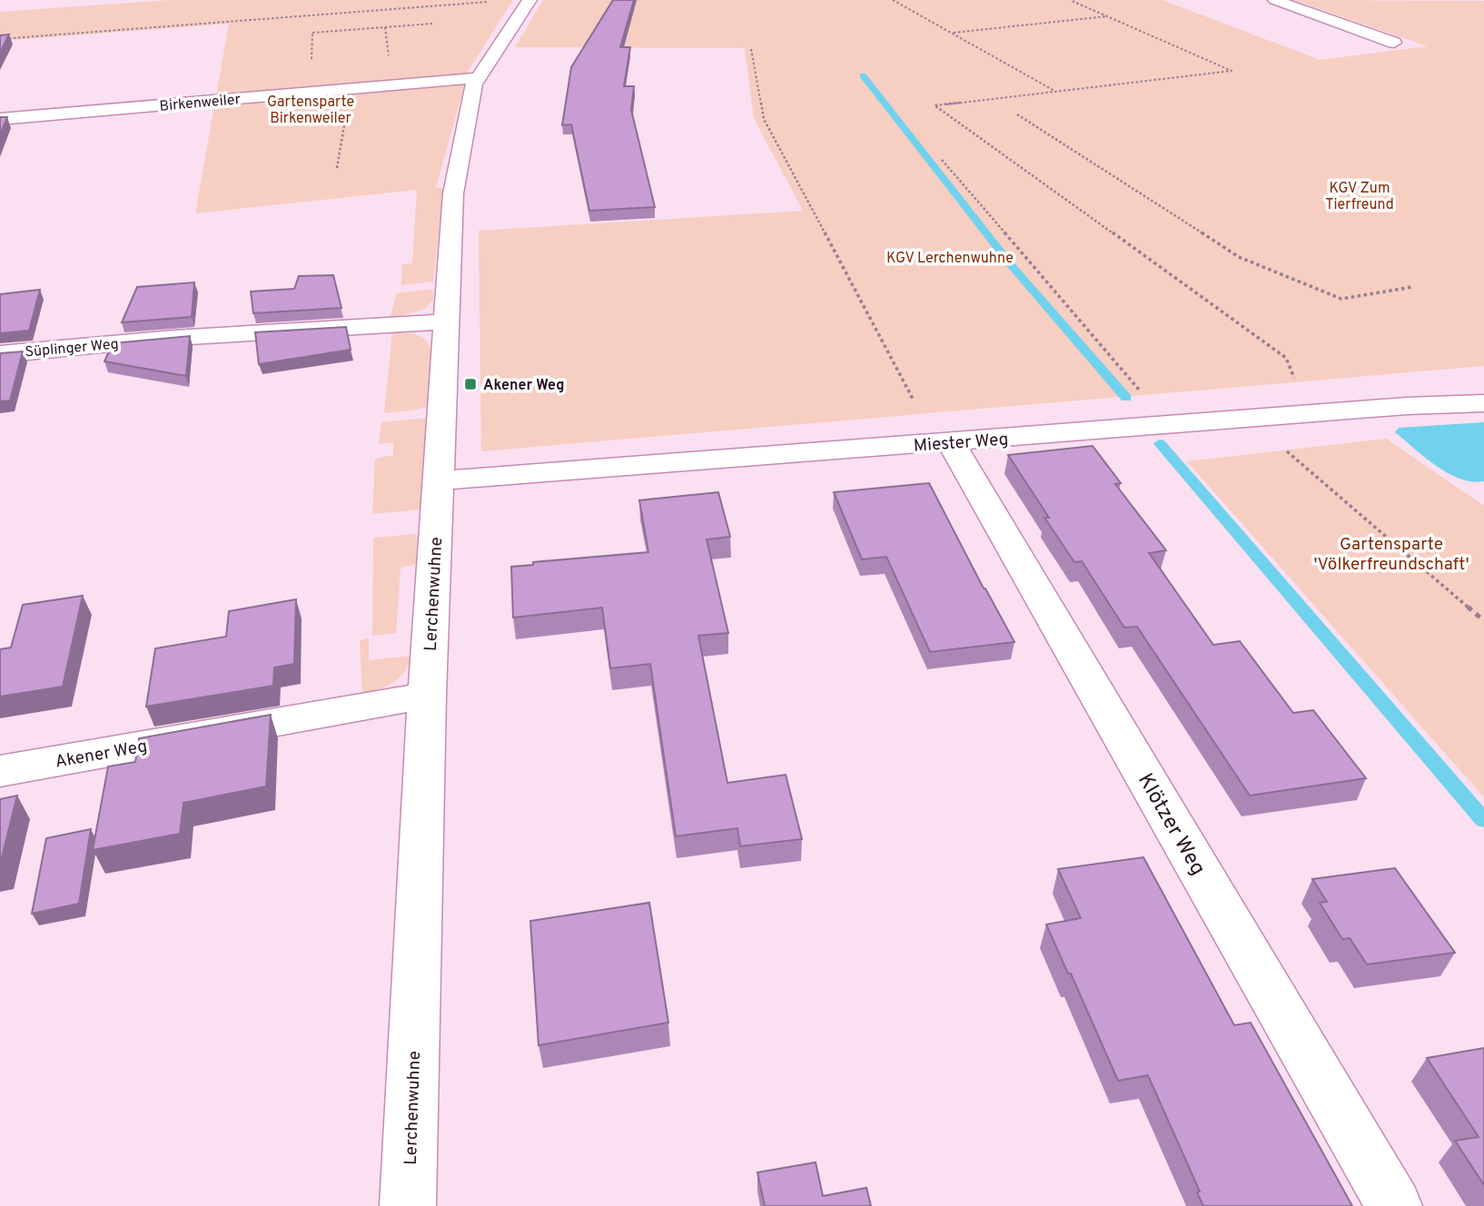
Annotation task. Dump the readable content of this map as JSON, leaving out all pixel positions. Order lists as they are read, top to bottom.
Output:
{
  "streets": {
    "street": [
      "Birkenweiler",
      "Süplinger Weg",
      "Miester Weg",
      "Lerchenwuhne",
      "Akener Weg",
      "Klötzer Weg"
    ]
  },
  "crossings": [
    ["Birkenweiler", "Lerchenwuhne"],
    ["Süplinger Weg", "Lerchenwuhne"],
    ["Miester Weg", "Lerchenwuhne"],
    ["Miester Weg", "Klötzer Weg"],
    ["Lerchenwuhne", "Akener Weg"]
  ],
  "parks": [
    "Gartensparte Birkenweiler",
    "KGV Zum Tierfreund",
    "KGV Lerchenwuhne",
    "Gartensparte 'Völkerfreundschaft'"
  ],
  "places": {
    "transit": ["Akener Weg"]
  }
}
